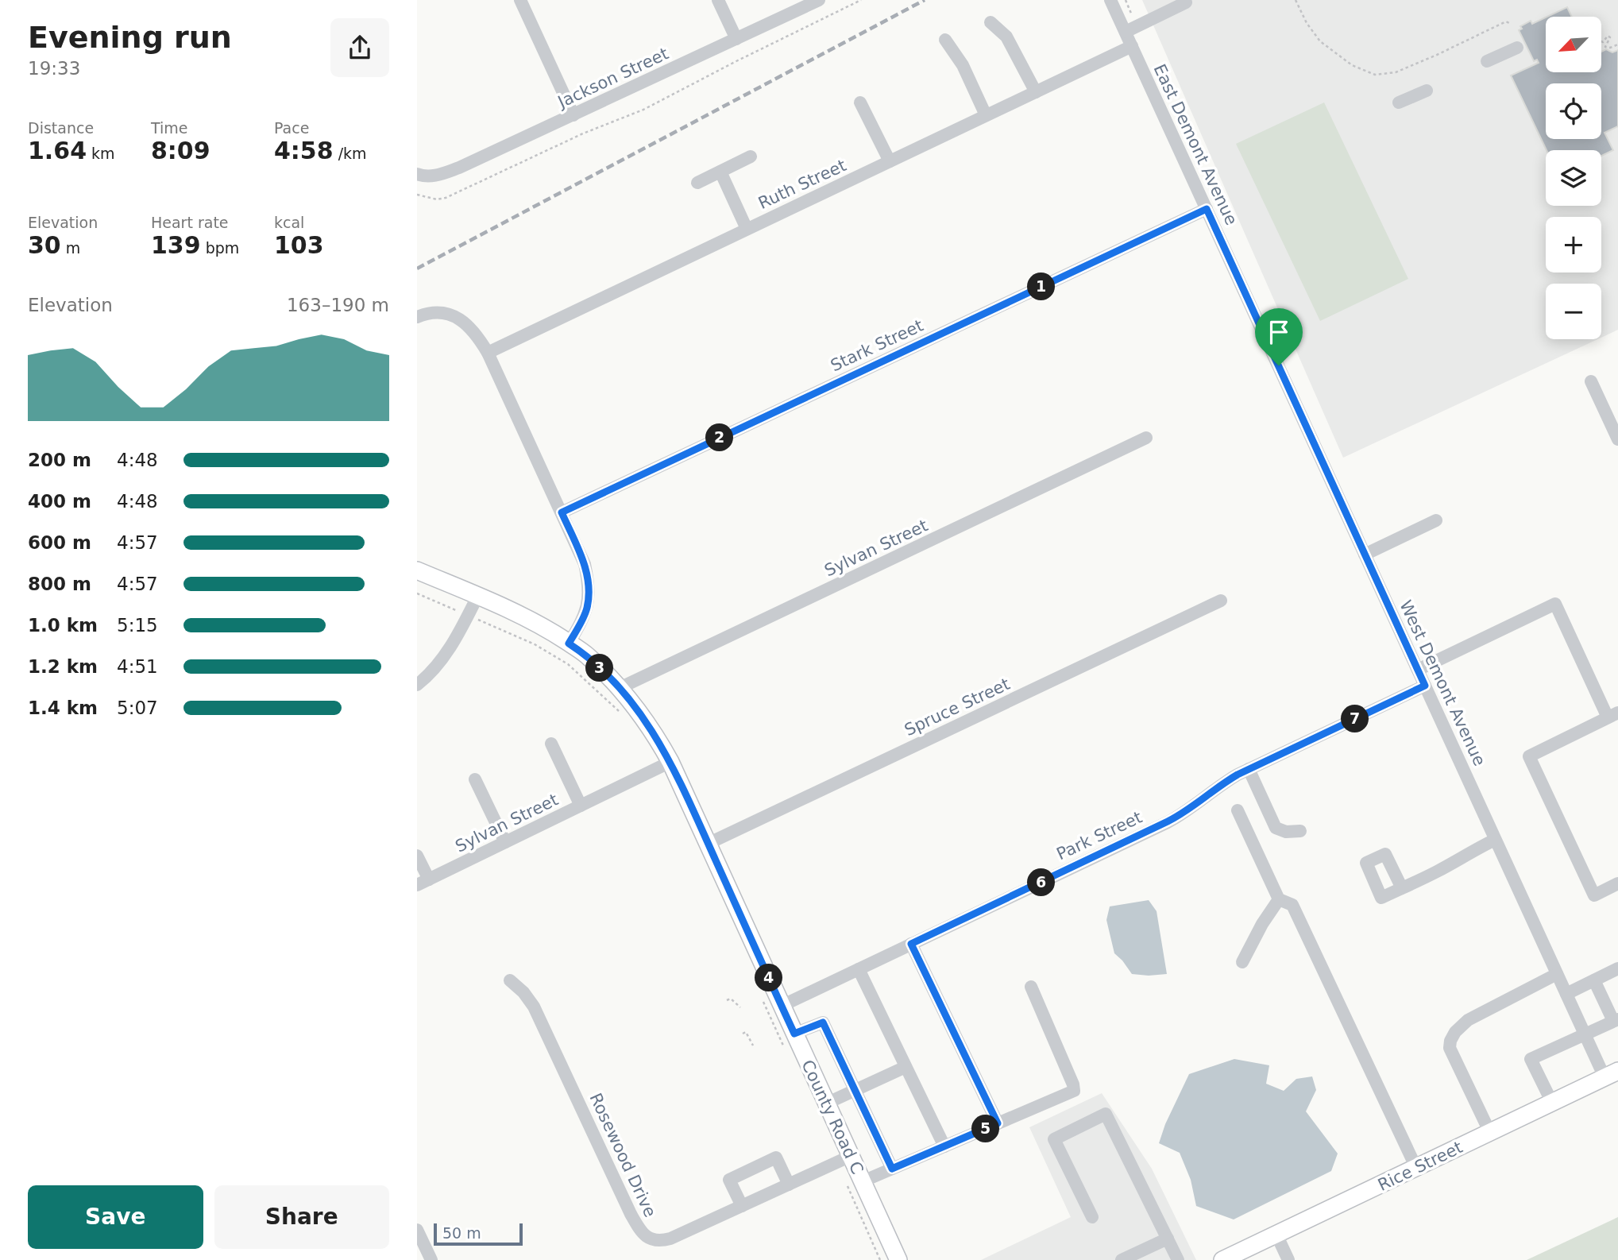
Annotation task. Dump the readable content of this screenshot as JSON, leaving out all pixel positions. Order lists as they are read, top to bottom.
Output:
{
  "streets": {
    "main road": ["County Road C", "Rice Street"],
    "street": [
      "Jackson Street",
      "East Demont Avenue",
      "Ruth Street",
      "Stark Street",
      "Sylvan Street",
      "West Demont Avenue",
      "Spruce Street",
      "Park Street",
      "Rosewood Drive"
    ]
  },
  "crossings": [
    ["East Demont Avenue", "Ruth Street"],
    ["East Demont Avenue", "Stark Street"],
    ["East Demont Avenue", "West Demont Avenue"],
    ["Sylvan Street", "County Road C"],
    ["West Demont Avenue", "Park Street"],
    ["West Demont Avenue", "Rice Street"],
    ["Spruce Street", "County Road C"],
    ["Park Street", "County Road C"],
    ["County Road C", "Rosewood Drive"]
  ],
  "scale_bar": "50 m",
  "north": "bottom left",
  "page": {
    "heading": ["Evening run", "19:33"],
    "map_buttons": ["+", "−"],
    "stats": [
      ["Distance", "1.64 km"],
      ["Time", "8:09"],
      ["Pace", "4:58 /km"],
      ["Elevation", "30 m"],
      ["Heart rate", "139 bpm"],
      ["kcal", "103"]
    ],
    "pins": [
      "1",
      "2",
      "3",
      "7",
      "6",
      "4",
      "5"
    ],
    "chart": ["Elevation", "163–190 m"],
    "list": [
      {
        "name": "200 m",
        "note": "4:48"
      },
      {
        "name": "400 m",
        "note": "4:48"
      },
      {
        "name": "600 m",
        "note": "4:57"
      },
      {
        "name": "800 m",
        "note": "4:57"
      },
      {
        "name": "1.0 km",
        "note": "5:15"
      },
      {
        "name": "1.2 km",
        "note": "4:51"
      },
      {
        "name": "1.4 km",
        "note": "5:07"
      }
    ],
    "buttons": ["Save", "Share"],
    "scale": "50 m"
  }
}
